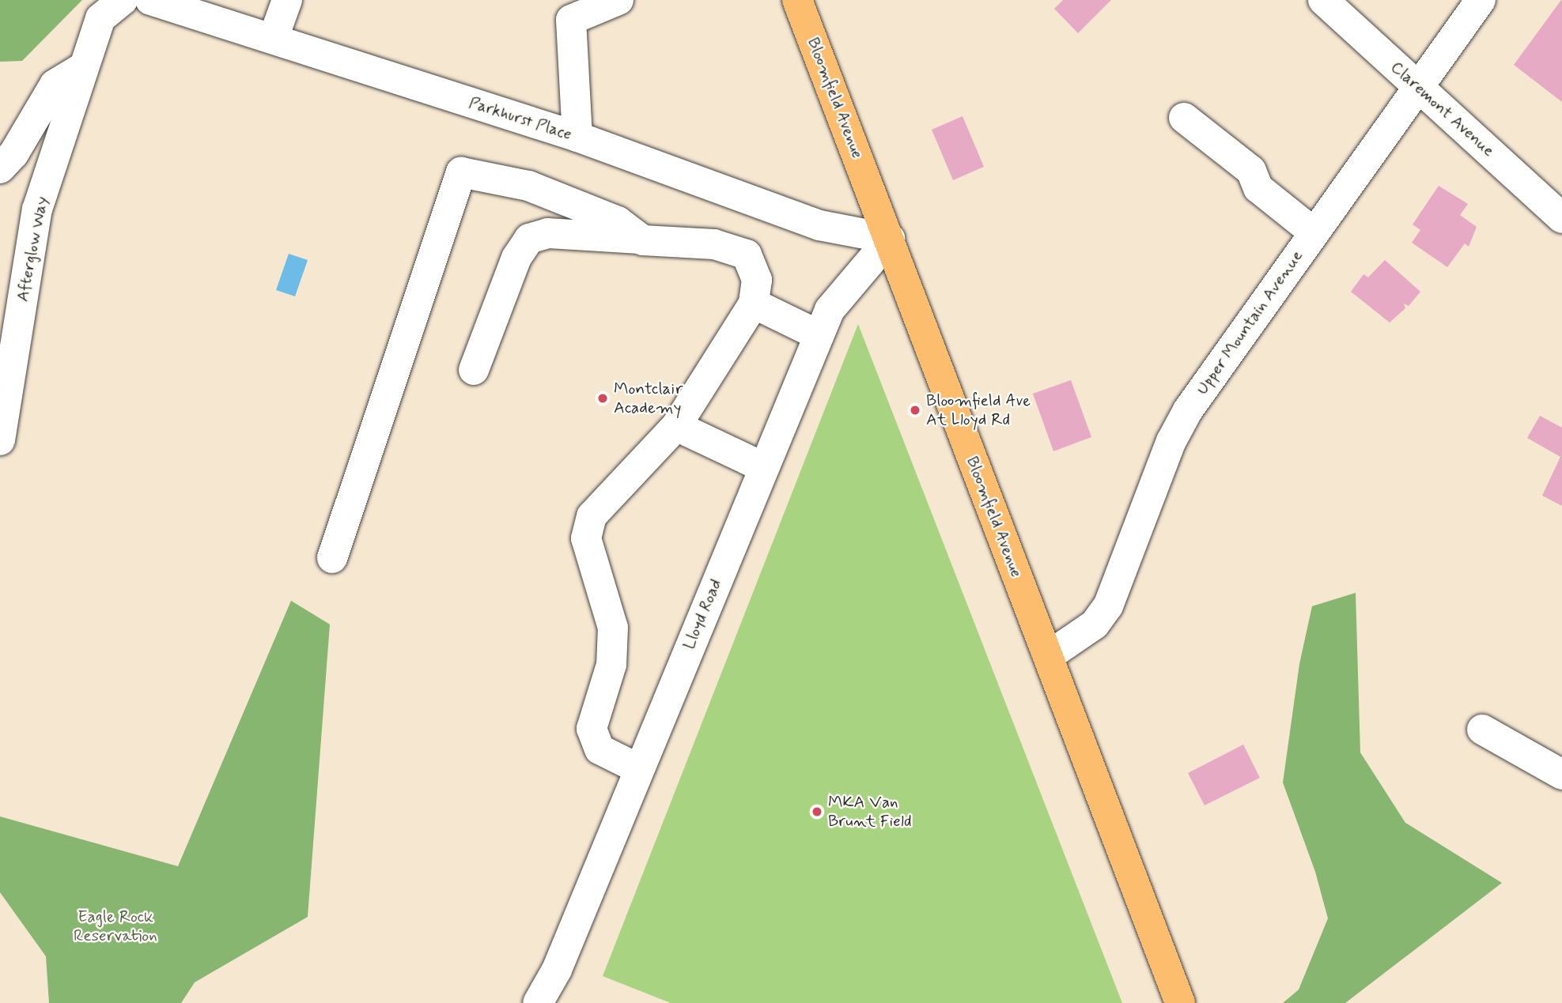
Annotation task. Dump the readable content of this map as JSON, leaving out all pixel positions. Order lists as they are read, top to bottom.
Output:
{
  "streets": {
    "main road": ["Bloomfield Avenue"],
    "street": [
      "Claremont Avenue",
      "Parkhurst Place",
      "Afterglow Way",
      "Upper Mountain Avenue",
      "Lloyd Road"
    ]
  },
  "crossings": [
    ["Bloomfield Avenue", "Parkhurst Place"],
    ["Bloomfield Avenue", "Upper Mountain Avenue"],
    ["Bloomfield Avenue", "Lloyd Road"],
    ["Claremont Avenue", "Upper Mountain Avenue"],
    ["Parkhurst Place", "Lloyd Road"]
  ],
  "parks": ["Eagle Rock Reservation"],
  "places": ["Montclair Academy", "Bloomfield Ave At Lloyd Rd", "MKA Van Brunt Field"]
}
